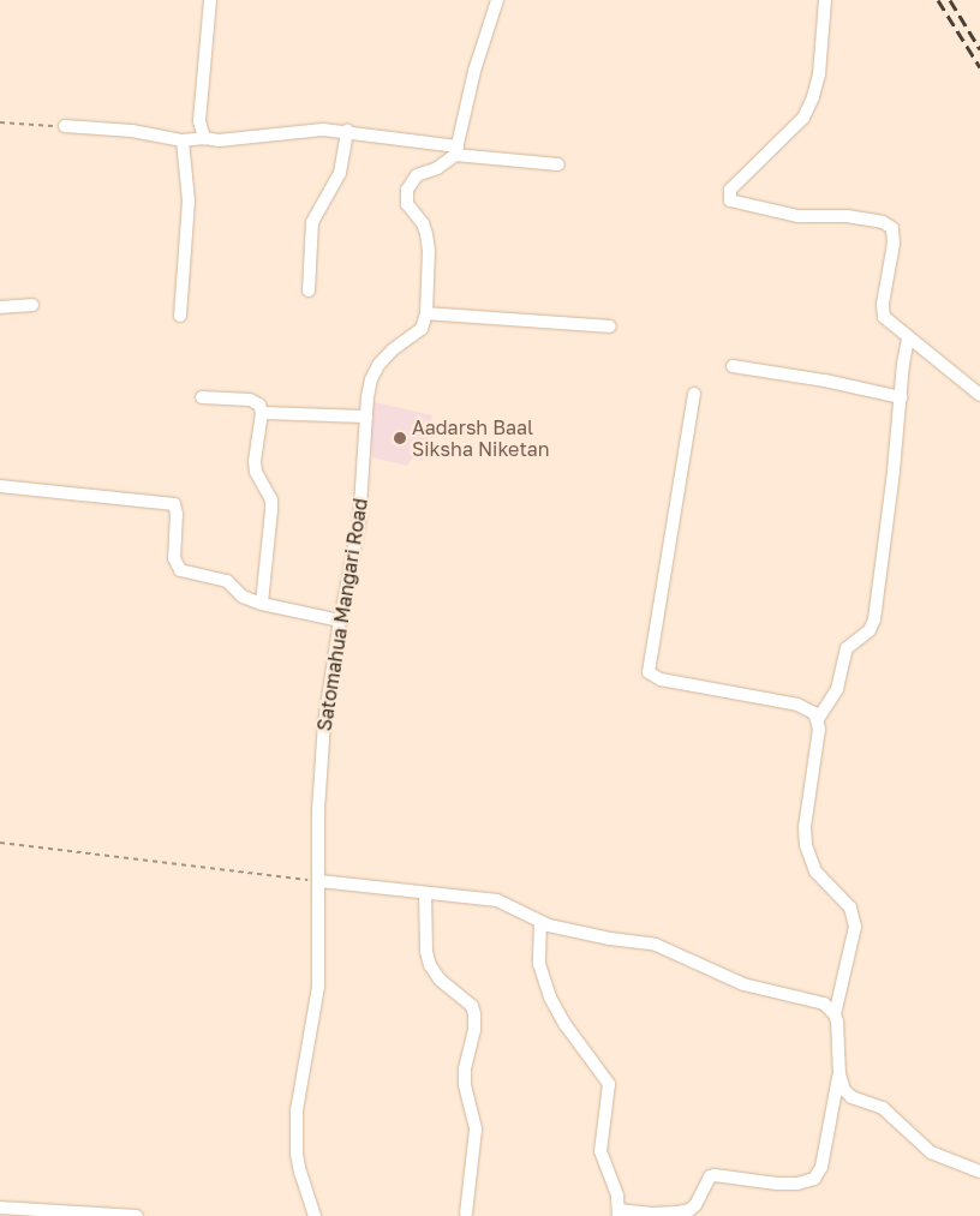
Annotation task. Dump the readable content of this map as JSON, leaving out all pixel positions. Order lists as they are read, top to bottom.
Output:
{
  "streets": {
    "street": ["Satomahua Mangari Road"]
  },
  "places": ["Aadarsh Baal Siksha Niketan"]
}
